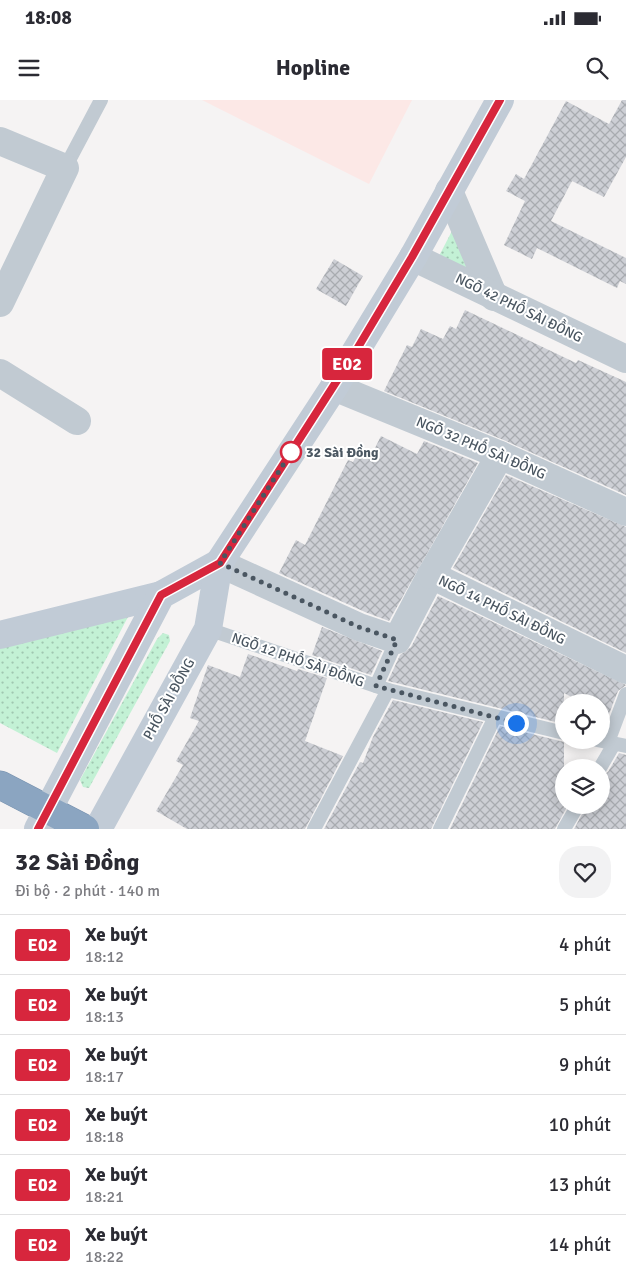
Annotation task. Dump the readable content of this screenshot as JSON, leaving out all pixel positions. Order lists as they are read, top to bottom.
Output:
{
  "streets": {
    "street": [
      "NGÕ 42 PHỐ SÀI ĐỒNG",
      "NGÕ 32 PHỐ SÀI ĐỒNG",
      "NGÕ 14 PHỐ SÀI ĐỒNG",
      "PHỐ SÀI ĐỒNG"
    ],
    "lane": ["NGÕ 12 PHỐ SÀI ĐỒNG"]
  },
  "crossings": [
    ["NGÕ 42 PHỐ SÀI ĐỒNG", "PHỐ SÀI ĐỒNG"],
    ["NGÕ 32 PHỐ SÀI ĐỒNG", "NGÕ 14 PHỐ SÀI ĐỒNG"],
    ["NGÕ 32 PHỐ SÀI ĐỒNG", "PHỐ SÀI ĐỒNG"],
    ["NGÕ 12 PHỐ SÀI ĐỒNG", "PHỐ SÀI ĐỒNG"]
  ],
  "places": ["32 Sài Đồng"],
  "lines": ["bus line E02"],
  "page": {
    "status": "18:08",
    "header": "Hopline",
    "on_map": "E02",
    "heading": ["32 Sài Đồng", "Đi bộ · 2 phút · 140 m"],
    "list": [
      {
        "mark": "E02",
        "name": "Xe buýt",
        "note": "18:12",
        "value": "4 phút"
      },
      {
        "mark": "E02",
        "name": "Xe buýt",
        "note": "18:13",
        "value": "5 phút"
      },
      {
        "mark": "E02",
        "name": "Xe buýt",
        "note": "18:17",
        "value": "9 phút"
      },
      {
        "mark": "E02",
        "name": "Xe buýt",
        "note": "18:18",
        "value": "10 phút"
      },
      {
        "mark": "E02",
        "name": "Xe buýt",
        "note": "18:21",
        "value": "13 phút"
      },
      {
        "mark": "E02",
        "name": "Xe buýt",
        "note": "18:22",
        "value": "14 phút"
      }
    ]
  }
}
